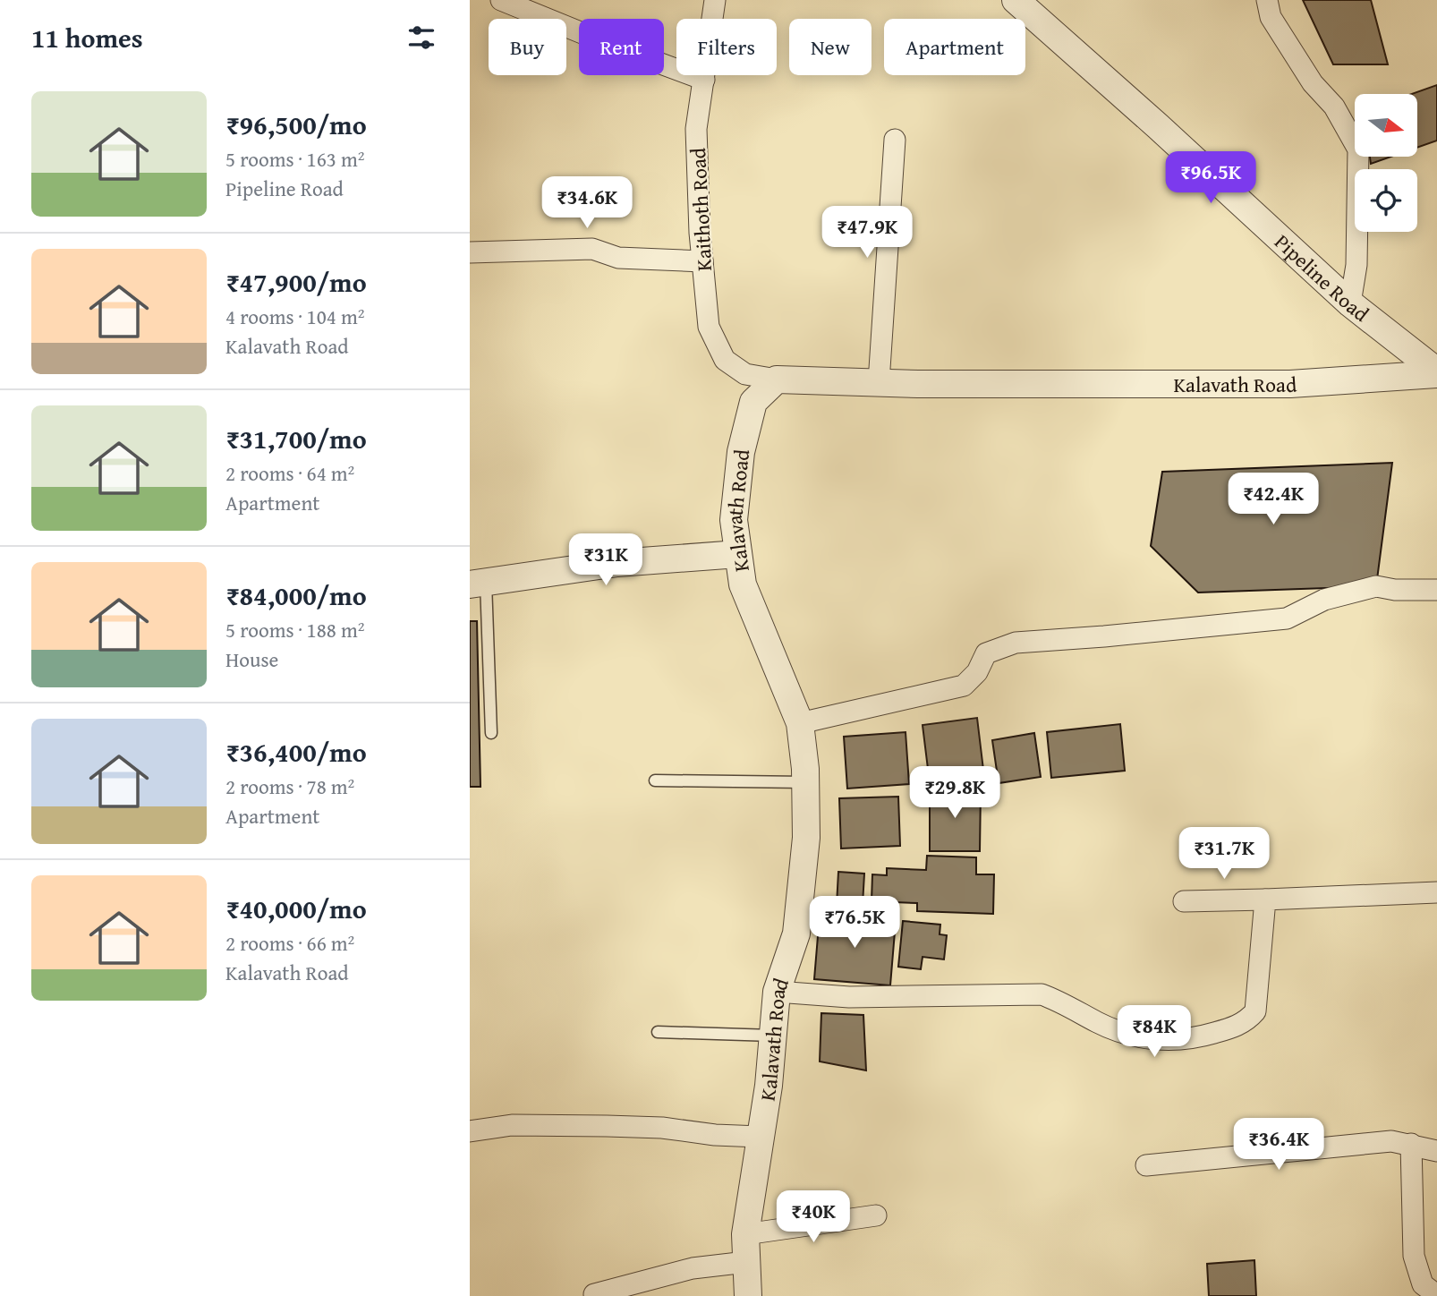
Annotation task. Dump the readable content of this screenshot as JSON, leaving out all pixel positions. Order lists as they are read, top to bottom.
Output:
{
  "streets": {
    "street": ["Kaithoth Road", "Pipeline Road", "Kalavath Road"]
  },
  "crossings": [
    ["Kaithoth Road", "Kalavath Road"],
    ["Pipeline Road", "Kalavath Road"]
  ],
  "north": "right",
  "page": {
    "heading": "11 homes",
    "chip": [
      "Buy",
      "Rent",
      "Filters",
      "New",
      "Apartment"
    ],
    "list": [
      {
        "name": "₹96,500/mo",
        "note": "5 rooms · 163 m² · Pipeline Road"
      },
      {
        "name": "₹47,900/mo",
        "note": "4 rooms · 104 m² · Kalavath Road"
      },
      {
        "name": "₹31,700/mo",
        "note": "2 rooms · 64 m² · Apartment"
      },
      {
        "name": "₹84,000/mo",
        "note": "5 rooms · 188 m² · House"
      },
      {
        "name": "₹36,400/mo",
        "note": "2 rooms · 78 m² · Apartment"
      },
      {
        "name": "₹40,000/mo",
        "note": "2 rooms · 66 m² · Kalavath Road"
      }
    ],
    "price": [
      "₹96.5K",
      "₹34.6K",
      "₹47.9K",
      "₹42.4K",
      "₹31K",
      "₹29.8K",
      "₹31.7K",
      "₹76.5K",
      "₹84K",
      "₹36.4K",
      "₹40K"
    ]
  }
}
